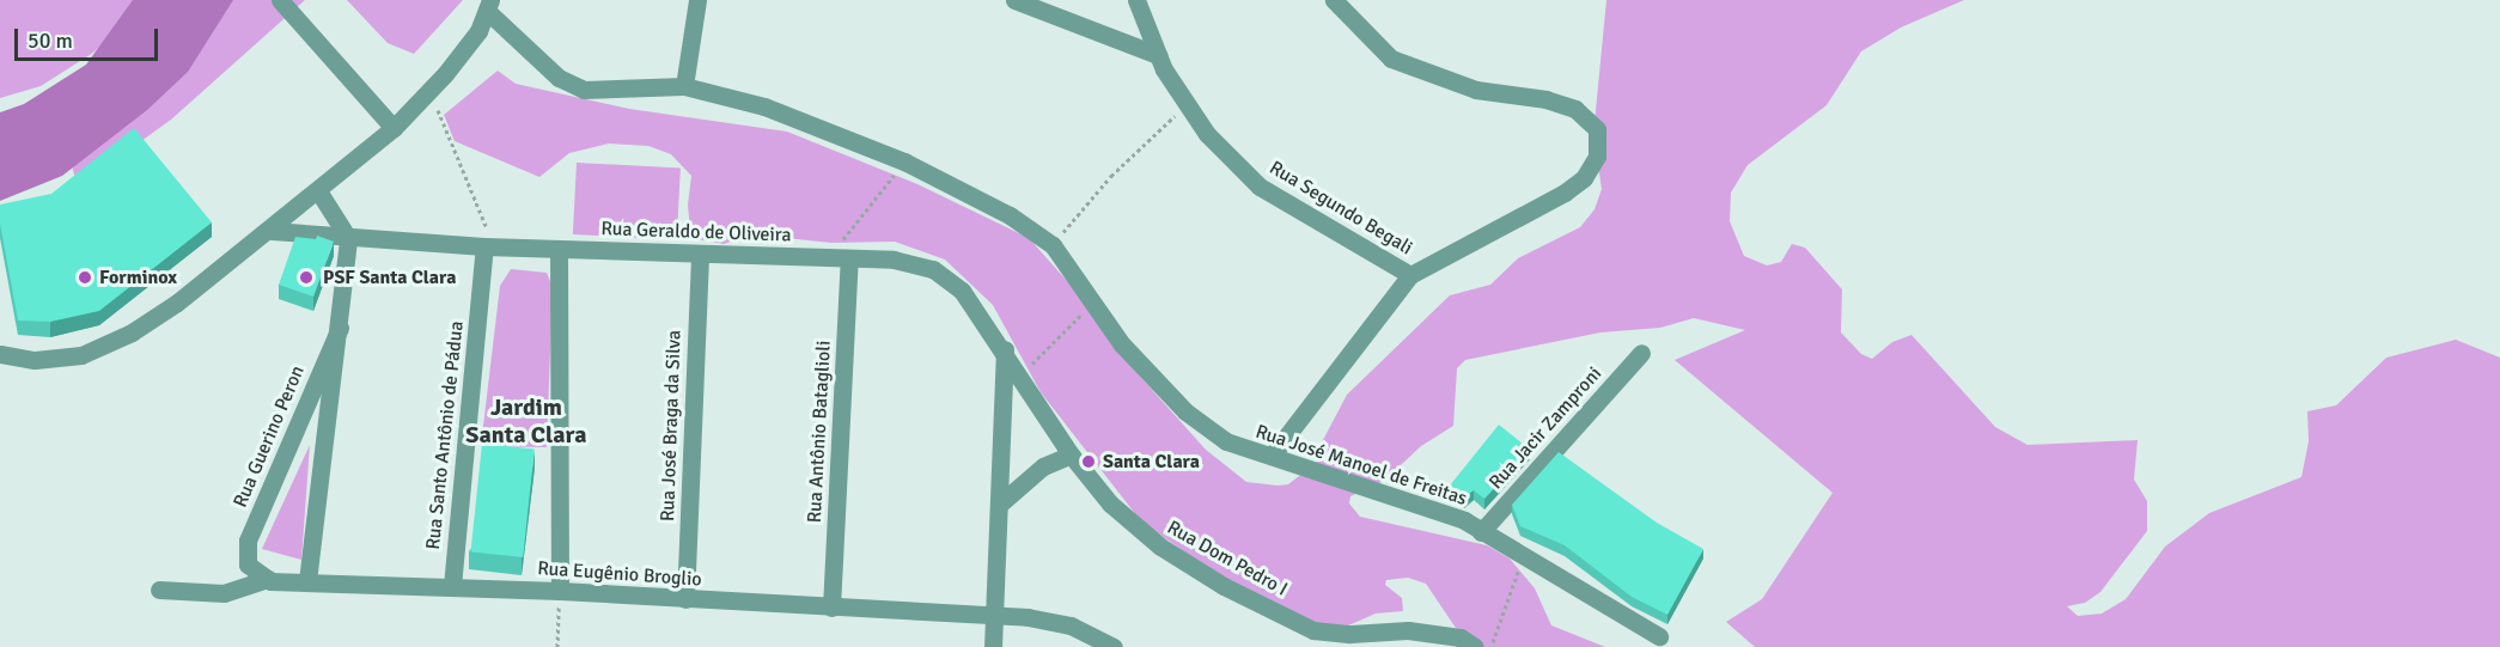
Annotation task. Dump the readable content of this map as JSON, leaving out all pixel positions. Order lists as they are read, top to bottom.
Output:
{
  "streets": {
    "street": [
      "Rua Segundo Begali",
      "Rua Geraldo de Oliveira",
      "Rua José Braga da Silva",
      "Rua Jacir Zamproni",
      "Rua Antônio Bataglioli",
      "Rua Santo Antônio de Pádua",
      "Rua Guerino Peron",
      "Rua José Manoel de Freitas",
      "Rua Dom Pedro I",
      "Rua Eugênio Broglio"
    ]
  },
  "crossings": [
    ["Rua Geraldo de Oliveira", "Rua José Braga da Silva"],
    ["Rua Geraldo de Oliveira", "Rua Antônio Bataglioli"],
    ["Rua Geraldo de Oliveira", "Rua Santo Antônio de Pádua"],
    ["Rua Geraldo de Oliveira", "Rua Dom Pedro I"],
    ["Rua José Braga da Silva", "Rua Eugênio Broglio"],
    ["Rua Jacir Zamproni", "Rua José Manoel de Freitas"],
    ["Rua Antônio Bataglioli", "Rua Eugênio Broglio"],
    ["Rua Santo Antônio de Pádua", "Rua Eugênio Broglio"],
    ["Rua Guerino Peron", "Rua Eugênio Broglio"]
  ],
  "districts": ["Jardim Santa Clara"],
  "places": ["Forminox", "PSF Santa Clara", "Santa Clara"],
  "scale_bar": "50 m"
}
